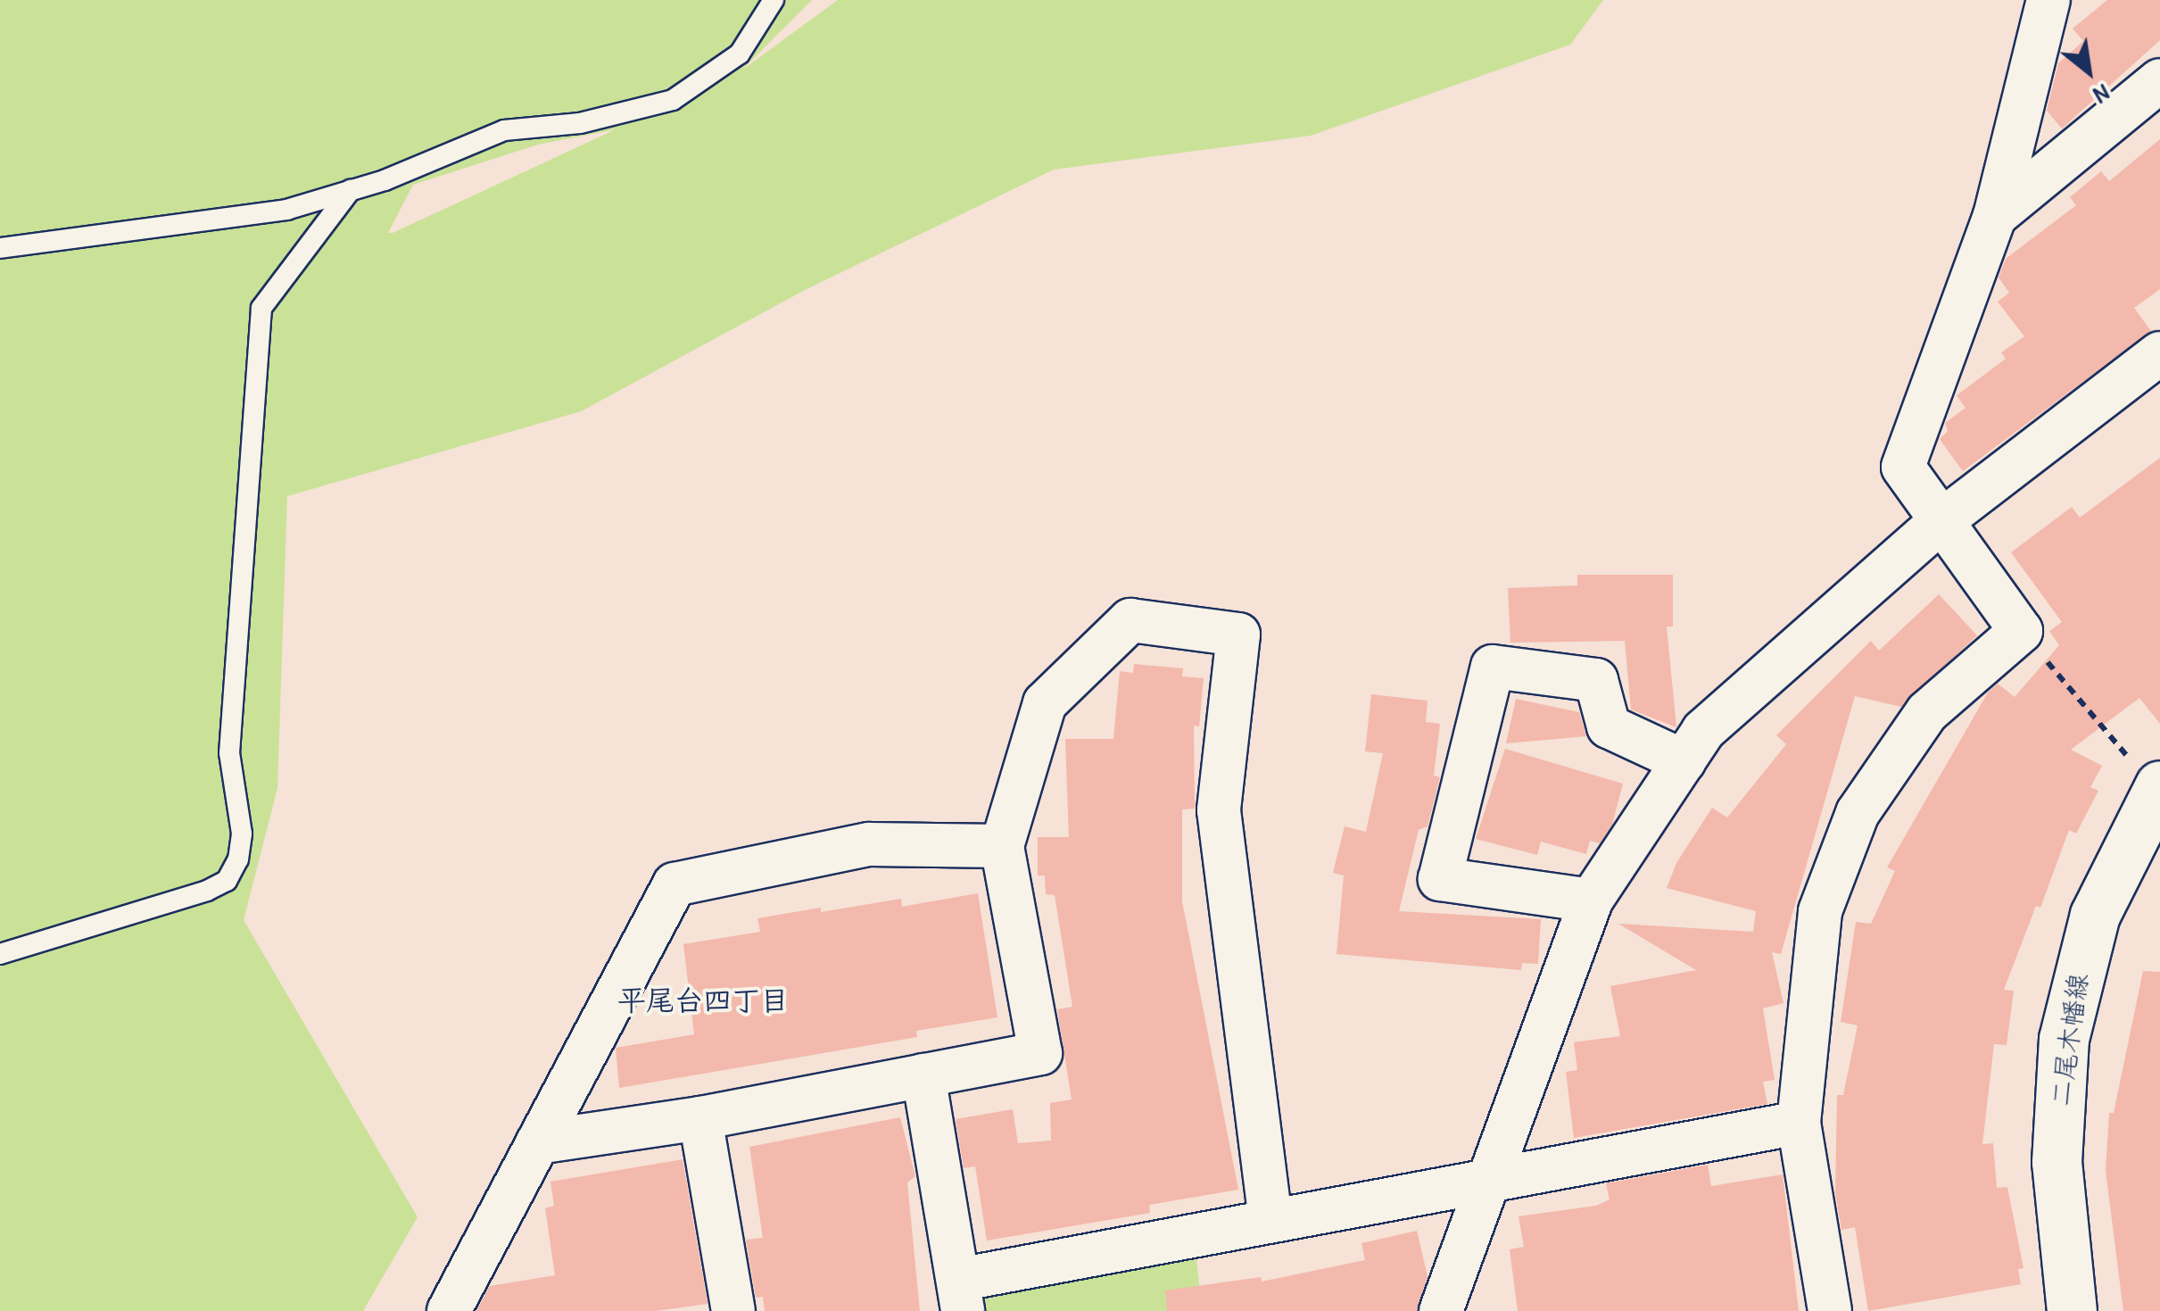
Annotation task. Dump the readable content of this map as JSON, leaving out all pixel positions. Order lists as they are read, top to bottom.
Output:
{
  "streets": {
    "main road": ["二尾木幡線"]
  },
  "districts": ["平尾台四丁目"],
  "north": "bottom right"
}
